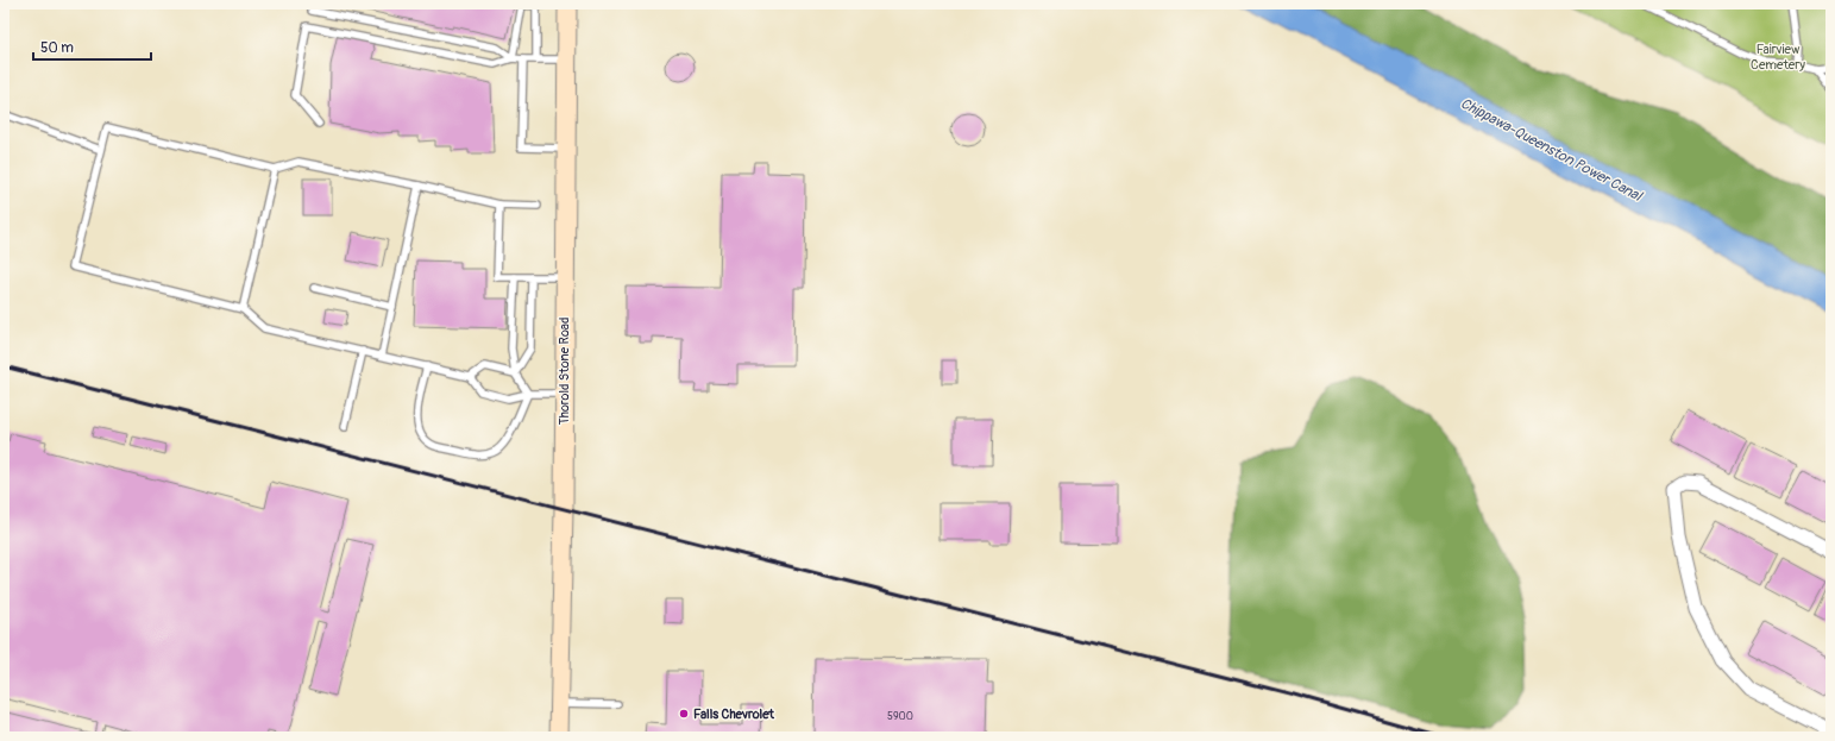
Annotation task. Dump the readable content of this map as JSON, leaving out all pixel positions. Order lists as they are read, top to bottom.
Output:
{
  "streets": {
    "main road": ["Thorold Stone Road"]
  },
  "water": ["Chippawa-Queenston Power Canal"],
  "parks": ["Fairview Cemetery"],
  "places": ["Falls Chevrolet"],
  "house_numbers": ["5900"],
  "scale_bar": "50 m"
}
